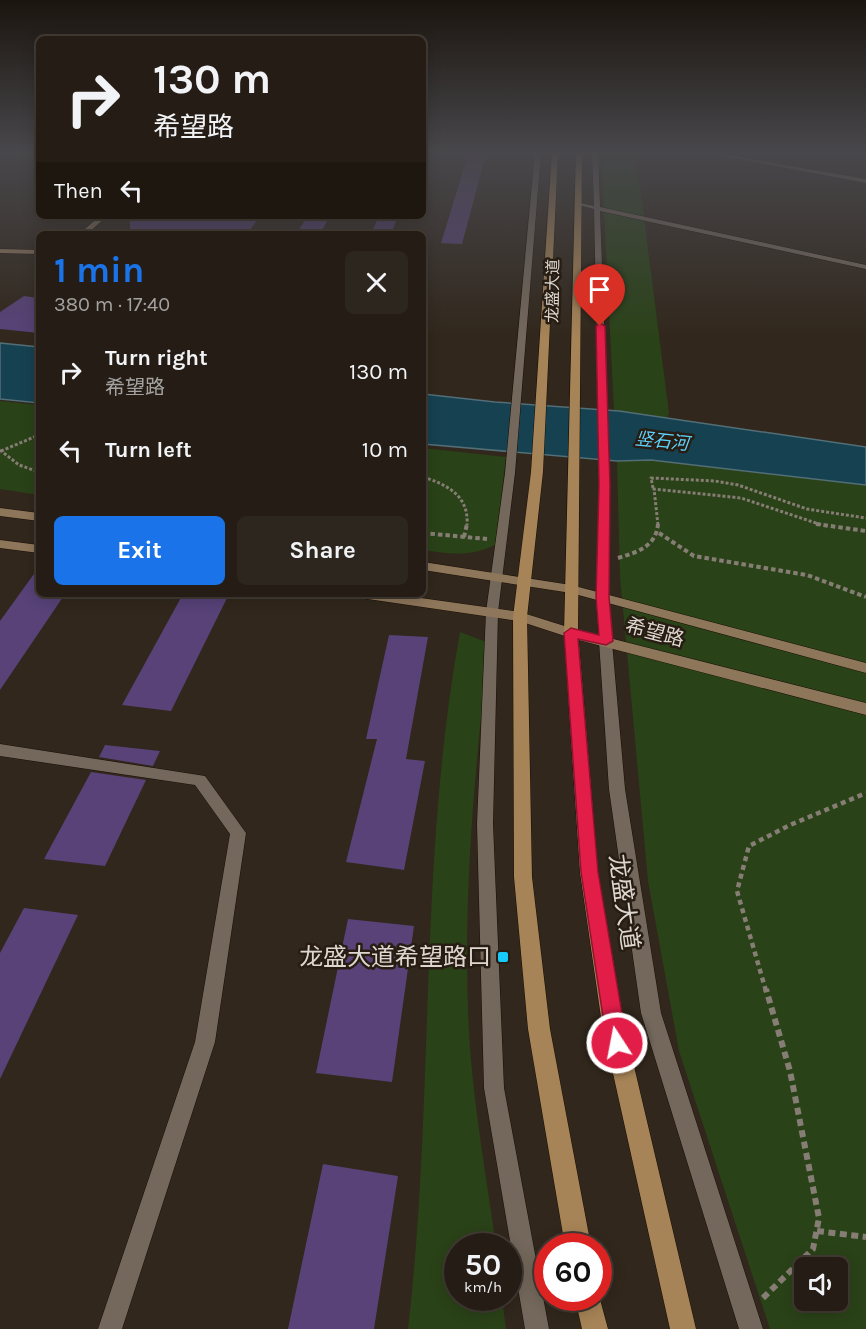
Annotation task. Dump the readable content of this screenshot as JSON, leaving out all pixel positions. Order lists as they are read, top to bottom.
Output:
{
  "streets": {
    "main road": ["龙盛大道", "希望路"]
  },
  "crossings": [
    ["龙盛大道", "希望路"]
  ],
  "water": ["竖石河"],
  "places": {
    "transit": ["龙盛大道希望路口"]
  },
  "page": {
    "turn": ["130 m", "希望路"],
    "then": "Then",
    "heading": ["1 min", "380 m · 17:40"],
    "list": [
      {
        "name": "Turn right",
        "note": "希望路",
        "value": "130 m"
      },
      {
        "name": "Turn left",
        "value": "10 m"
      }
    ],
    "buttons": ["Exit", "Share"],
    "speed": "50 km/h",
    "limit": "60"
  }
}
